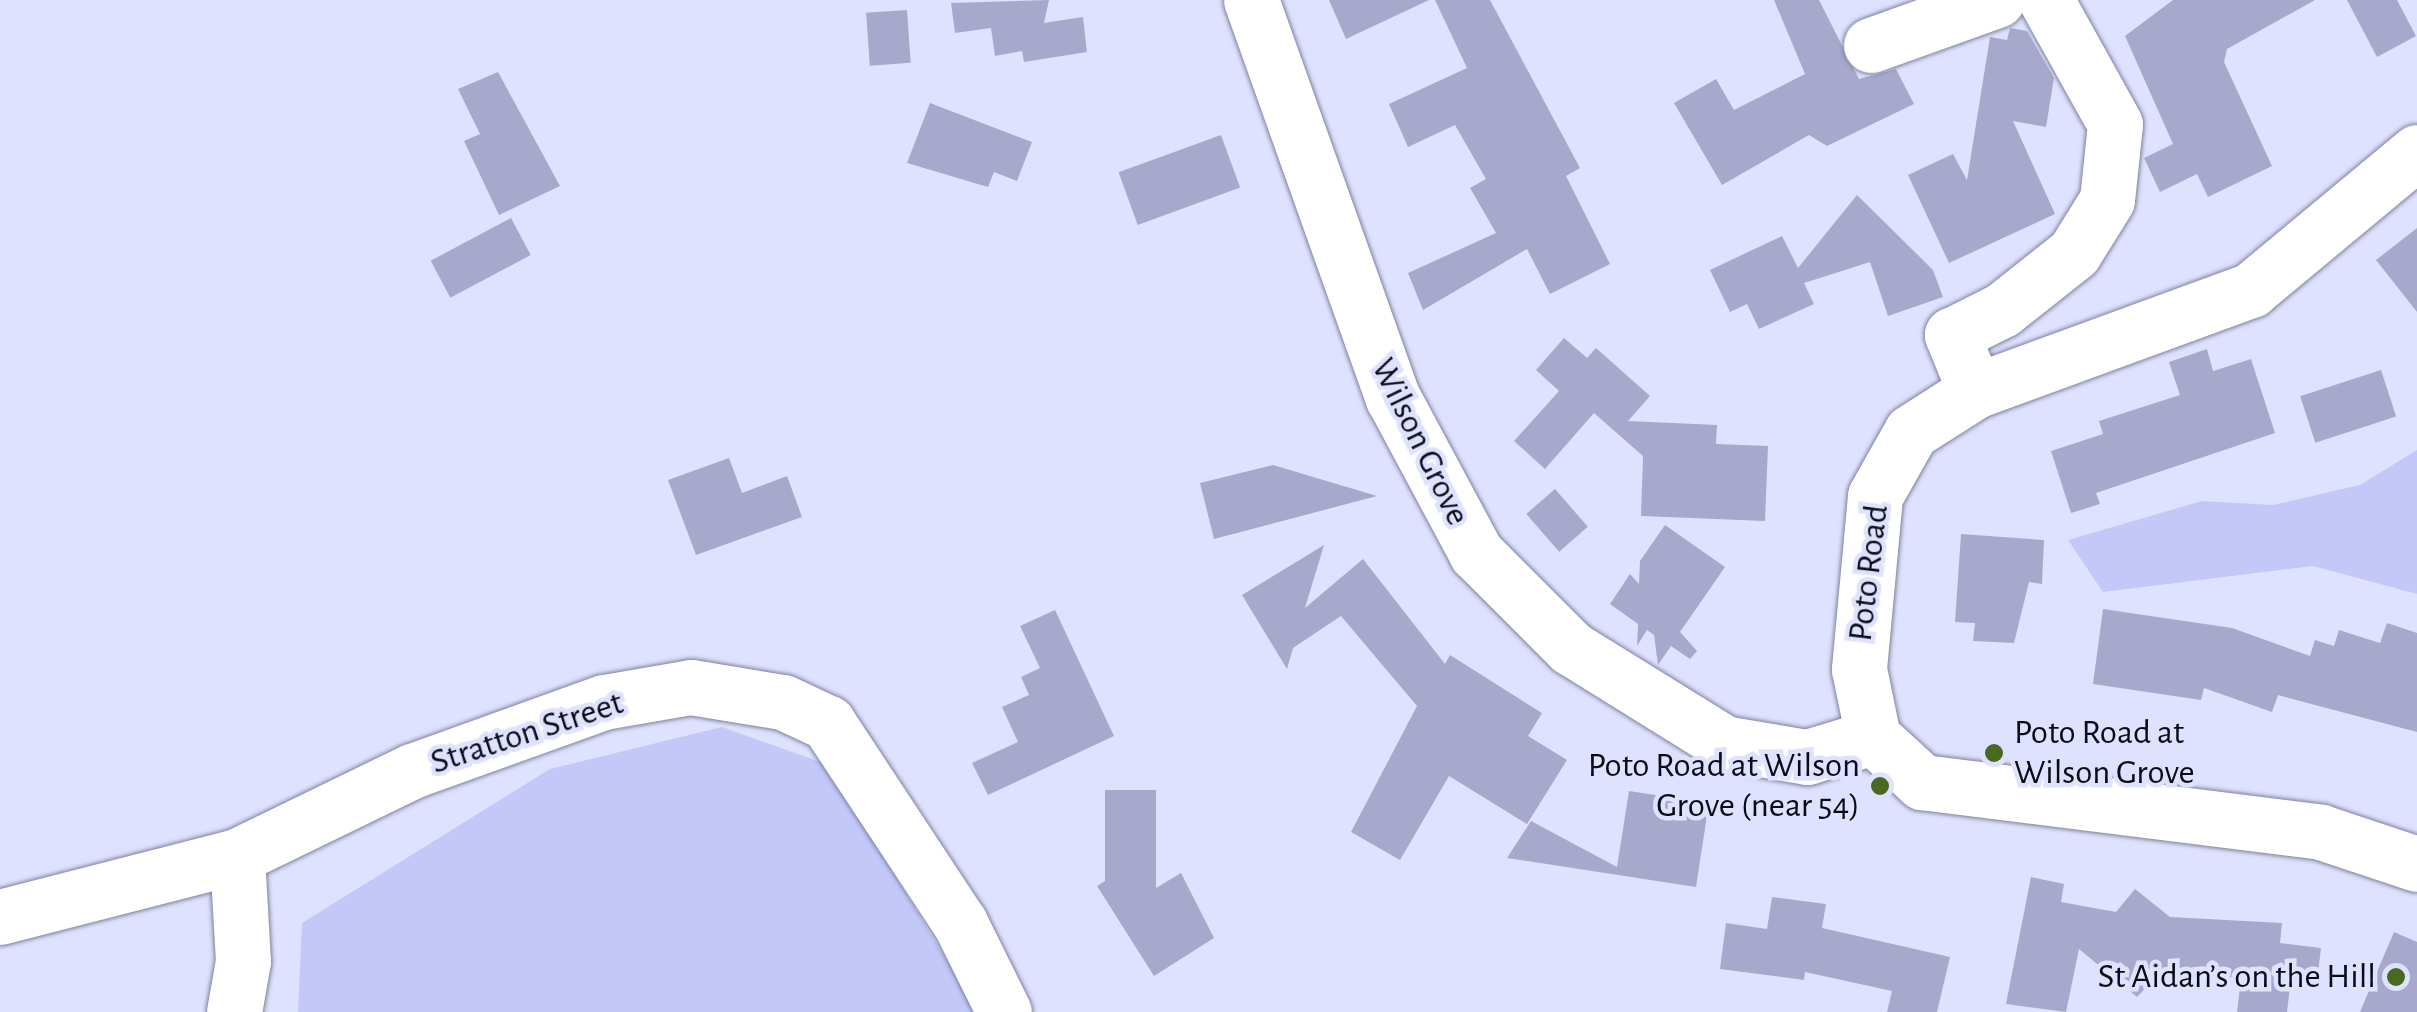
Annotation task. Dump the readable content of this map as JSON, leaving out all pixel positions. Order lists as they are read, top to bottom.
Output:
{
  "streets": {
    "street": ["Wilson Grove", "Poto Road", "Stratton Street"]
  },
  "crossings": [
    ["Wilson Grove", "Poto Road"]
  ],
  "places": ["Poto Road at Wilson Grove", "Poto Road at Wilson Grove (near 54)", "St Aidan’s on the Hill"]
}
